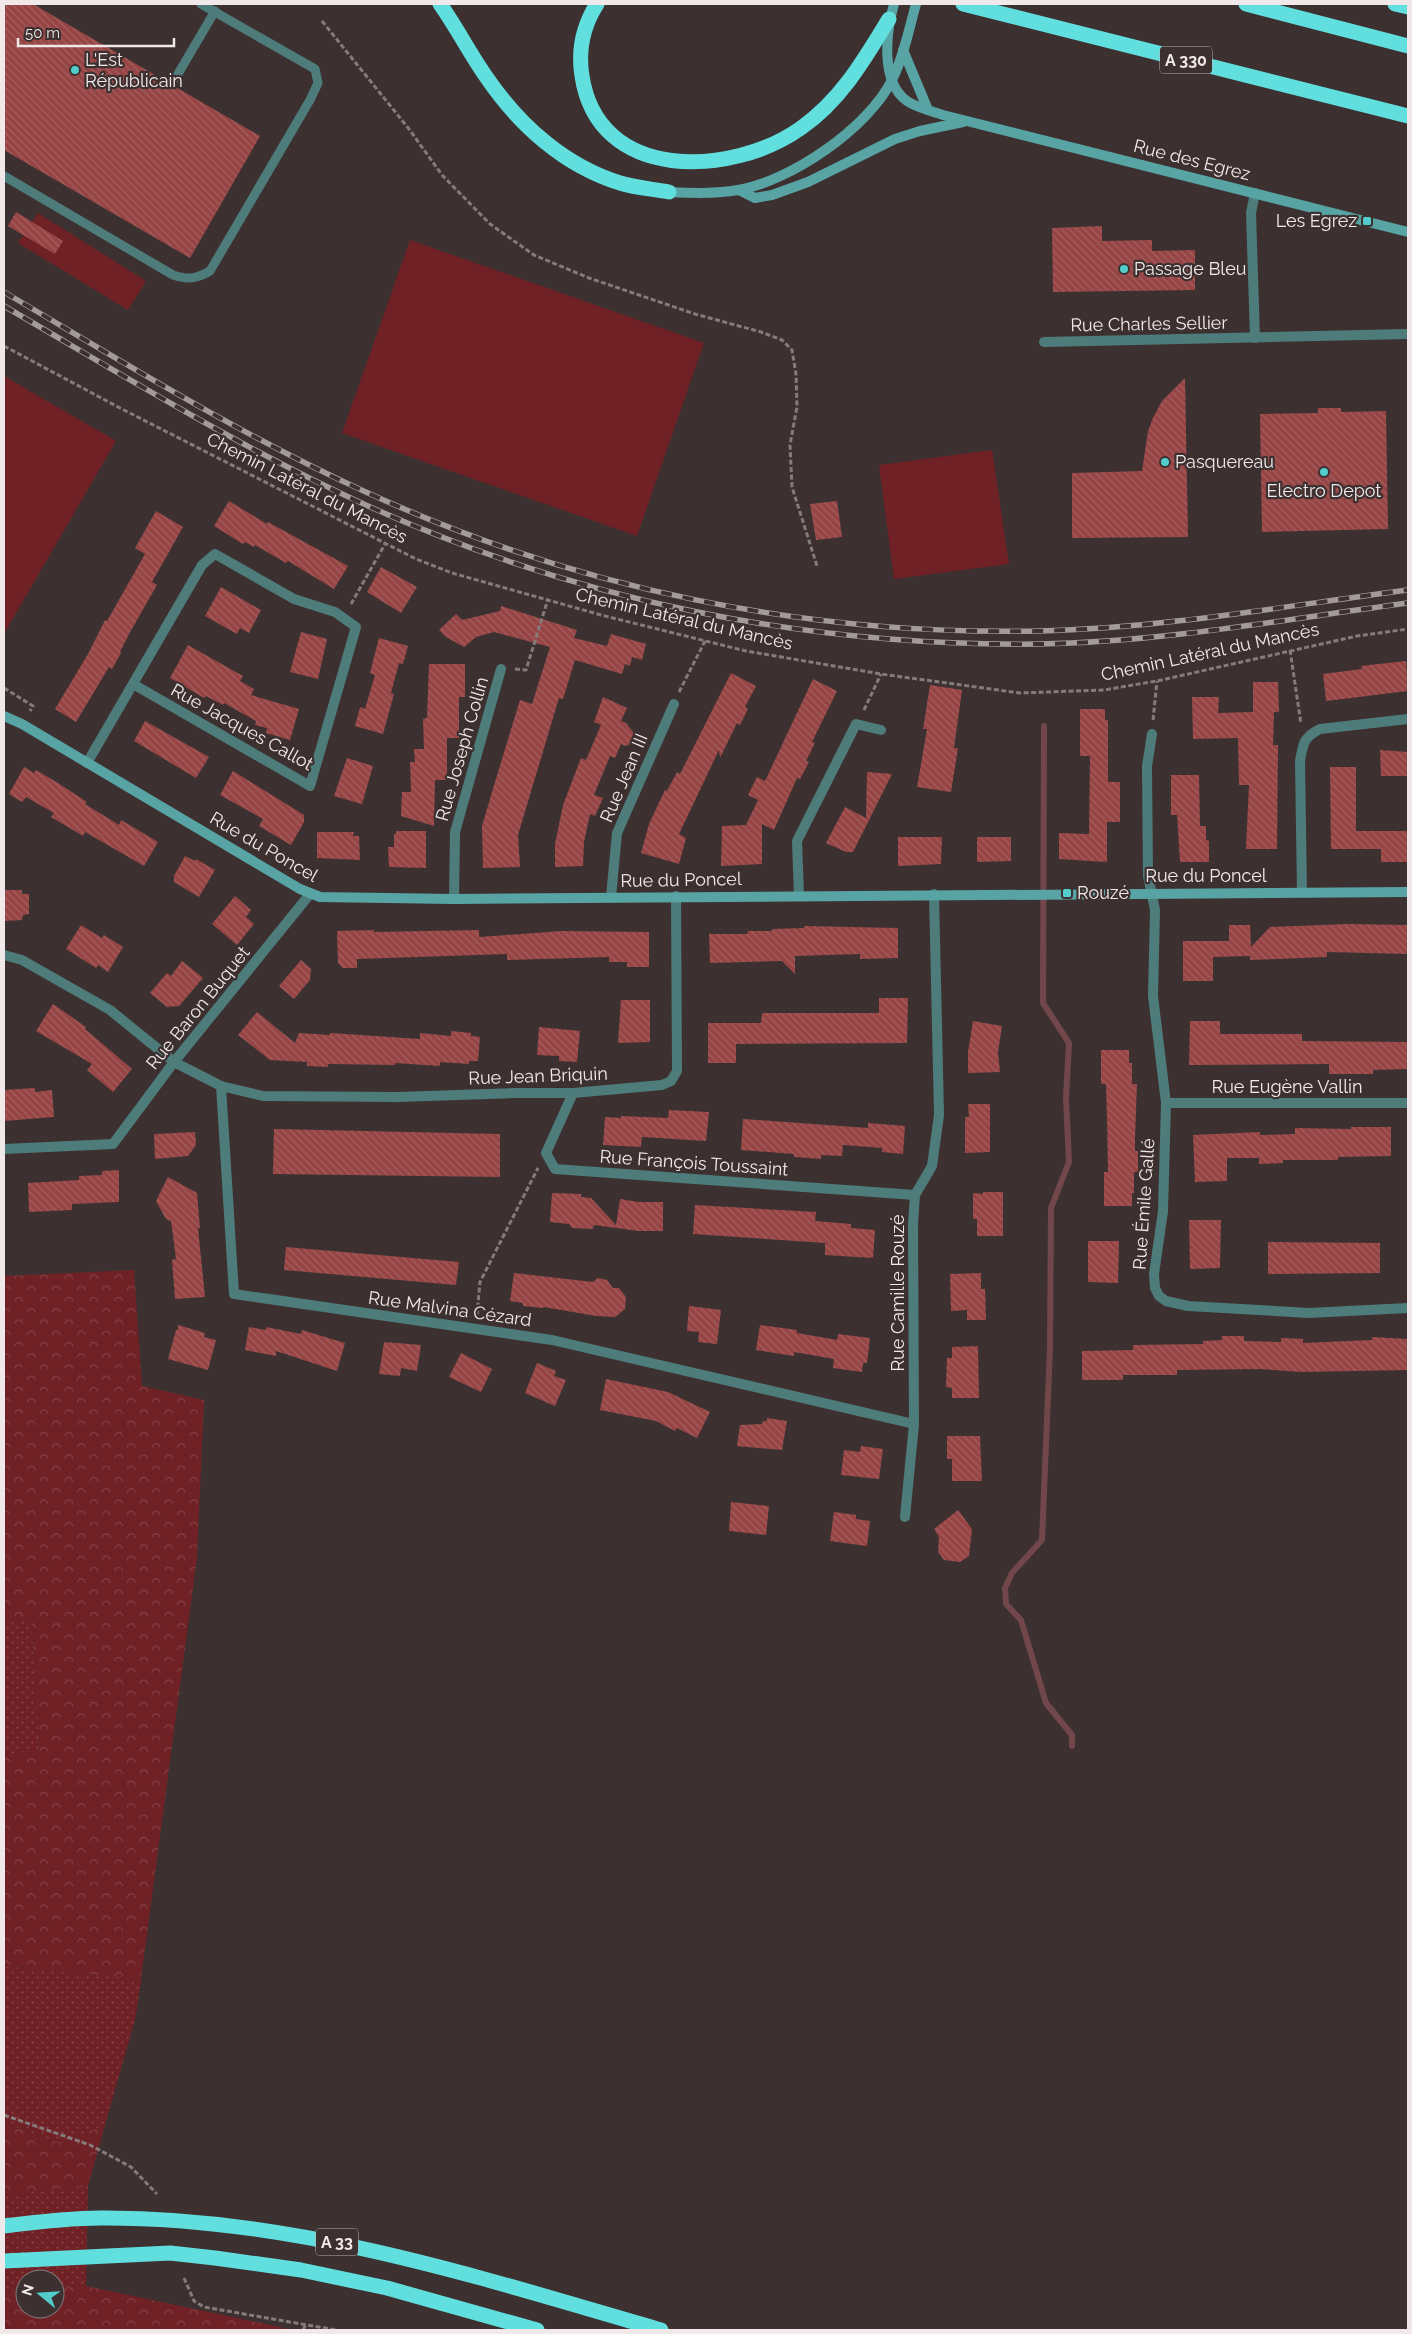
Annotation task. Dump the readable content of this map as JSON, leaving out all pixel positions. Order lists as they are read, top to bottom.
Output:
{
  "streets": {
    "highway": ["A 330", "A 33"],
    "street": [
      "Rue des Egrez",
      "Rue Charles Sellier",
      "Rue Jacques Callot",
      "Rue Joseph Collin",
      "Rue Jean III",
      "Rue du Poncel",
      "Rue Baron Buquet",
      "Rue Jean Briquin",
      "Rue Eugène Vallin",
      "Rue François Toussaint",
      "Rue Émile Gallé",
      "Rue Camille Rouzé",
      "Rue Malvina Cézard"
    ],
    "path": ["Chemin Latéral du Mancès"]
  },
  "crossings": [
    ["Rue Joseph Collin", "Rue du Poncel"],
    ["Rue Jean III", "Rue du Poncel"],
    ["Rue du Poncel", "Rue Baron Buquet"],
    ["Rue du Poncel", "Rue Jean Briquin"],
    ["Rue du Poncel", "Rue Émile Gallé"],
    ["Rue du Poncel", "Rue Camille Rouzé"],
    ["Rue Jean Briquin", "Rue Malvina Cézard"],
    ["Rue Eugène Vallin", "Rue Émile Gallé"],
    ["Rue François Toussaint", "Rue Camille Rouzé"],
    ["Rue Camille Rouzé", "Rue Malvina Cézard"]
  ],
  "places": {
    "other": [
      "L'Est Républicain",
      "Passage Bleu",
      "Pasquereau",
      "Electro Depot"
    ],
    "transit": ["Les Egrez", "Rouzé"]
  },
  "scale_bar": "50 m",
  "north": "left"
}
